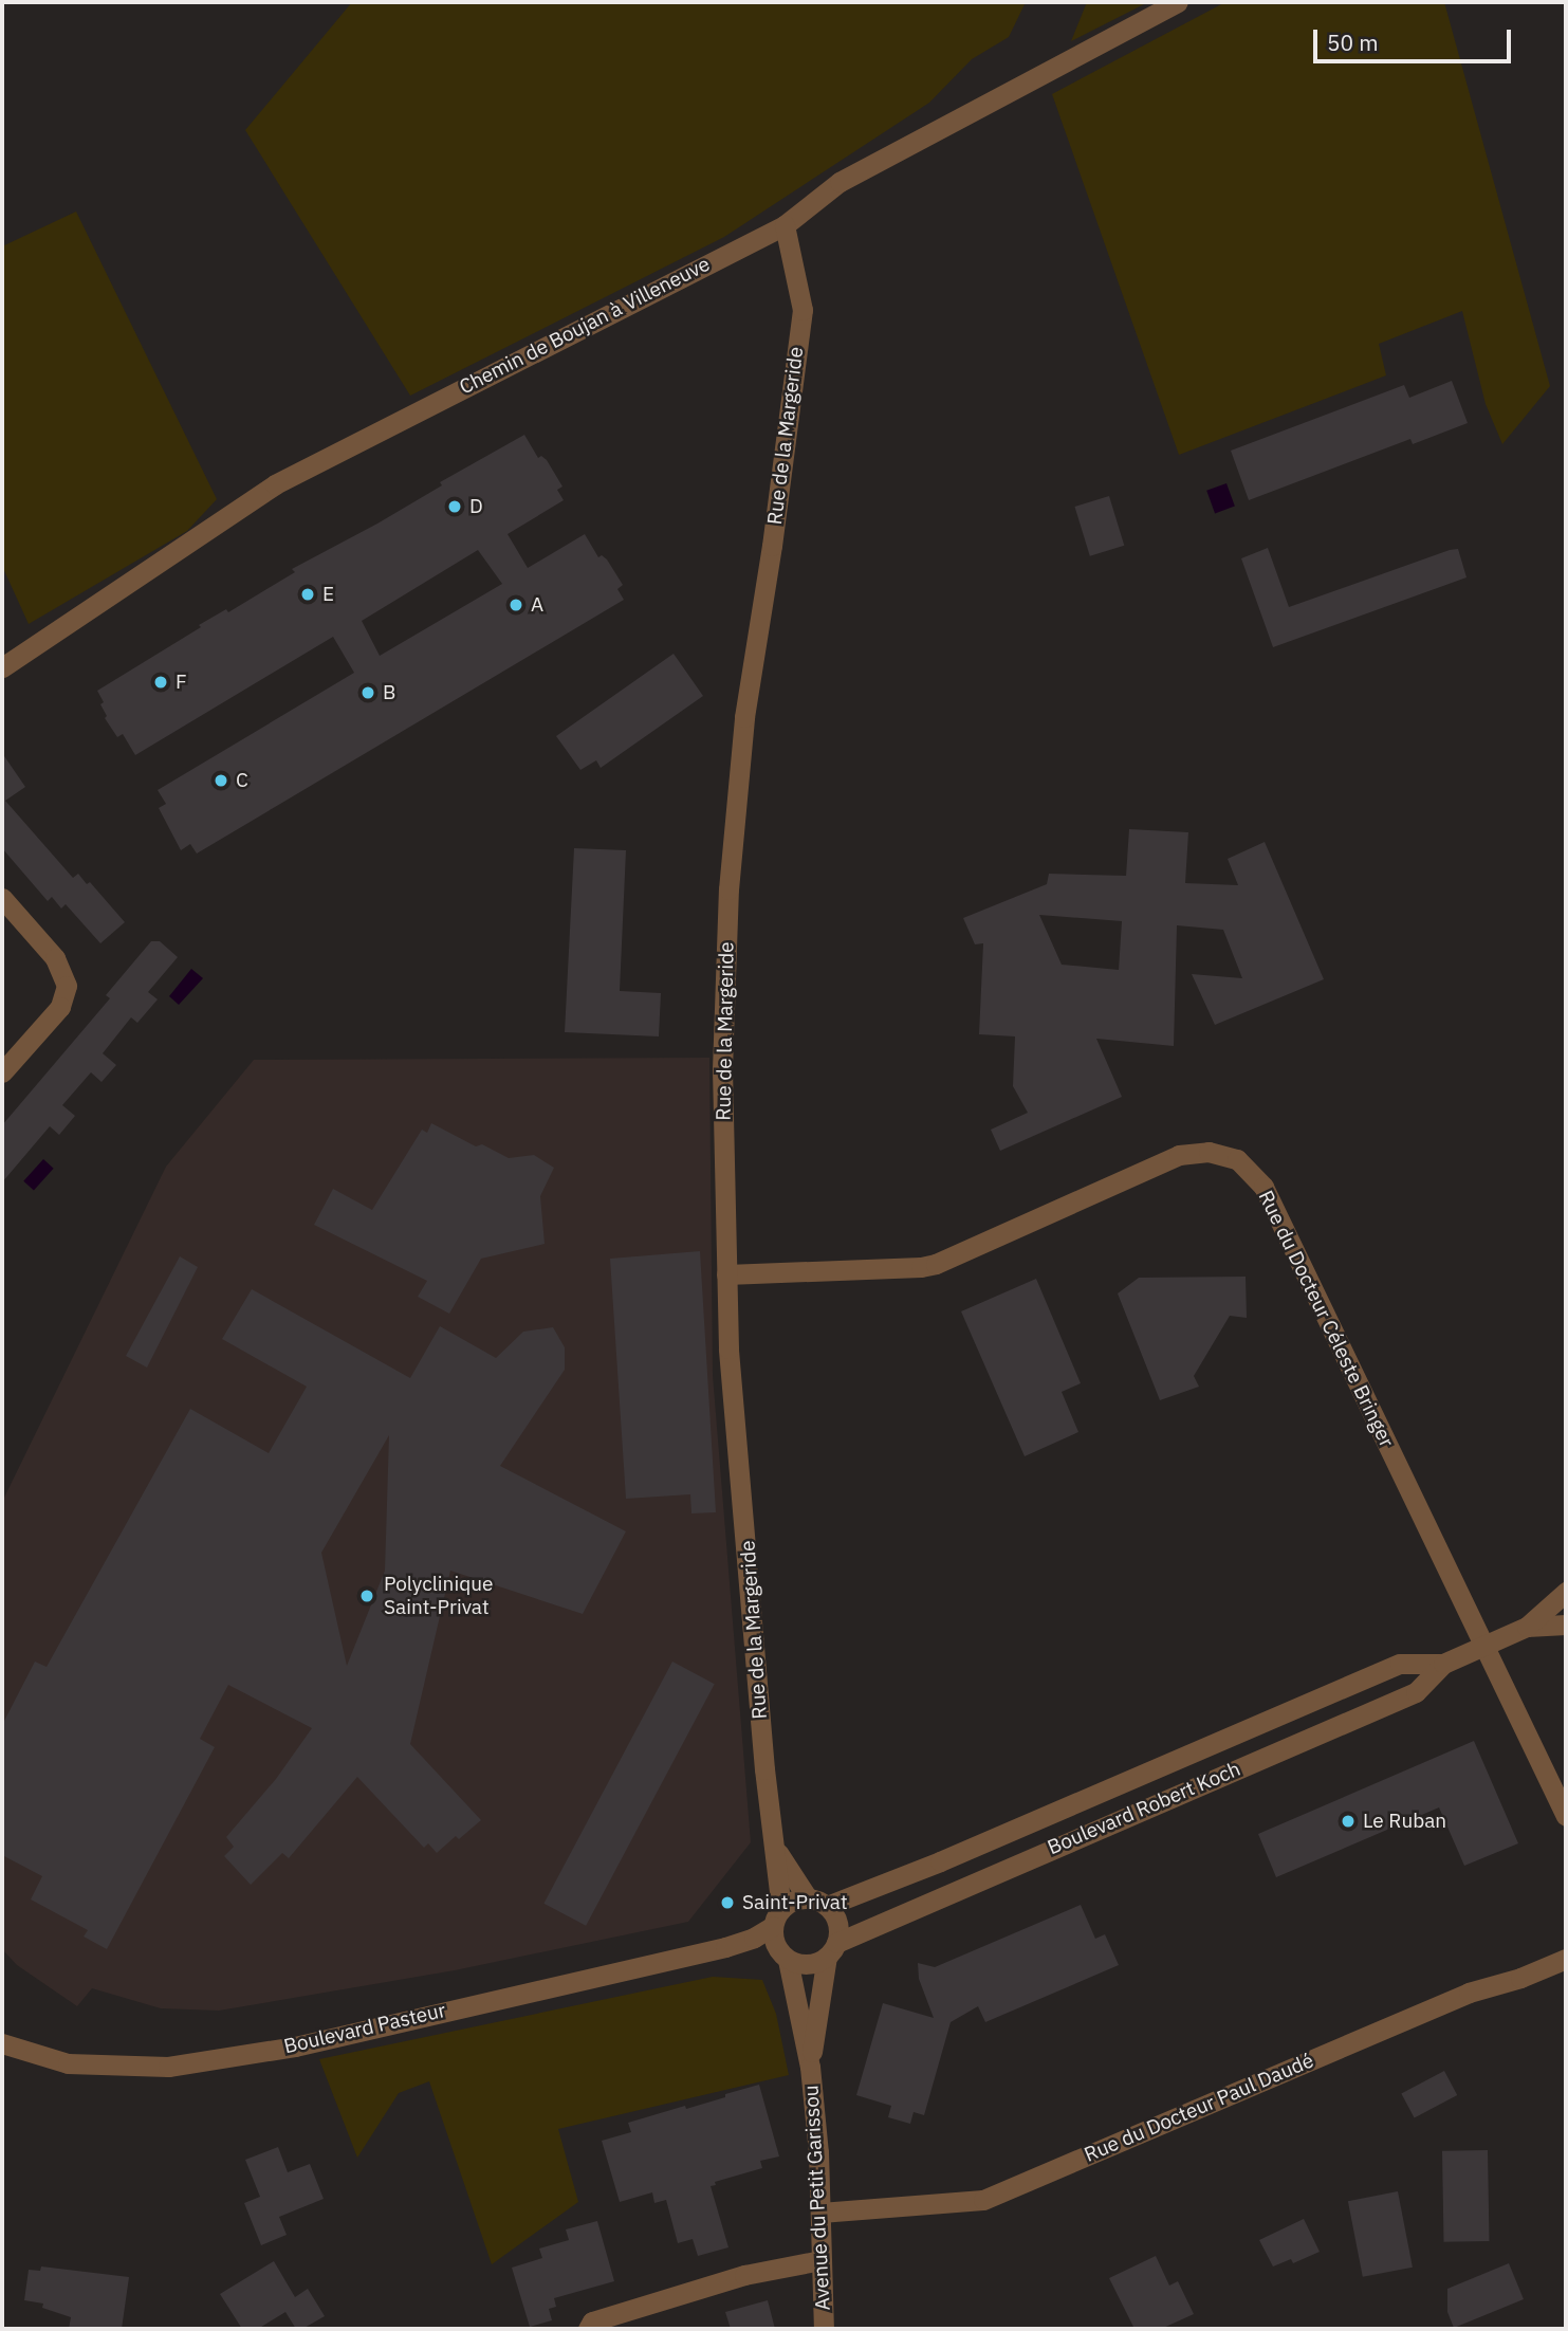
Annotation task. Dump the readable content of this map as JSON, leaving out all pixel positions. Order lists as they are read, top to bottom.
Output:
{
  "streets": {
    "street": [
      "Chemin de Boujan à Villeneuve",
      "Rue de la Margeride",
      "Rue du Docteur Céleste Bringer",
      "Boulevard Robert Koch",
      "Boulevard Pasteur",
      "Rue du Docteur Paul Daudé",
      "Avenue du Petit Garissou"
    ]
  },
  "crossings": [
    ["Chemin de Boujan à Villeneuve", "Rue de la Margeride"],
    ["Rue de la Margeride", "Rue du Docteur Céleste Bringer"],
    ["Rue de la Margeride", "Boulevard Robert Koch"],
    ["Rue de la Margeride", "Boulevard Pasteur"],
    ["Rue de la Margeride", "Avenue du Petit Garissou"],
    ["Rue du Docteur Céleste Bringer", "Boulevard Robert Koch"],
    ["Boulevard Robert Koch", "Boulevard Pasteur"],
    ["Boulevard Robert Koch", "Avenue du Petit Garissou"],
    ["Boulevard Pasteur", "Avenue du Petit Garissou"],
    ["Rue du Docteur Paul Daudé", "Avenue du Petit Garissou"]
  ],
  "places": [
    "D",
    "E",
    "A",
    "F",
    "B",
    "C",
    "Polyclinique Saint-Privat",
    "Le Ruban",
    "Saint-Privat"
  ],
  "scale_bar": "50 m"
}
